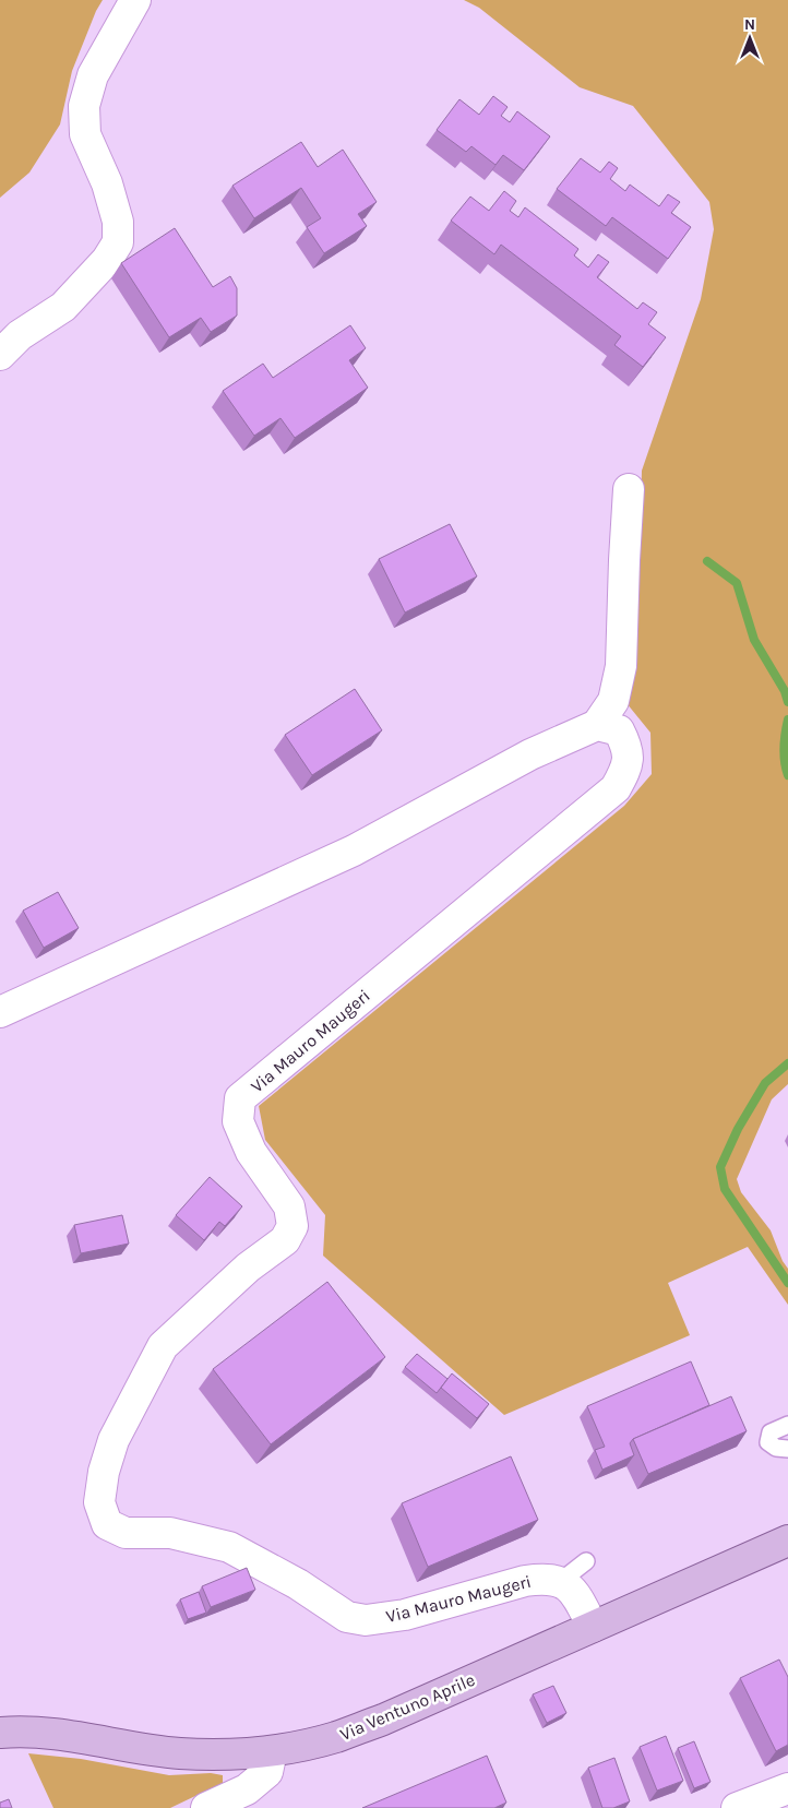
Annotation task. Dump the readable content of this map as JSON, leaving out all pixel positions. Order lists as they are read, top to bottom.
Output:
{
  "streets": {
    "main road": ["Via Ventuno Aprile"],
    "street": ["Via Mauro Maugeri"]
  },
  "north": "top"
}
